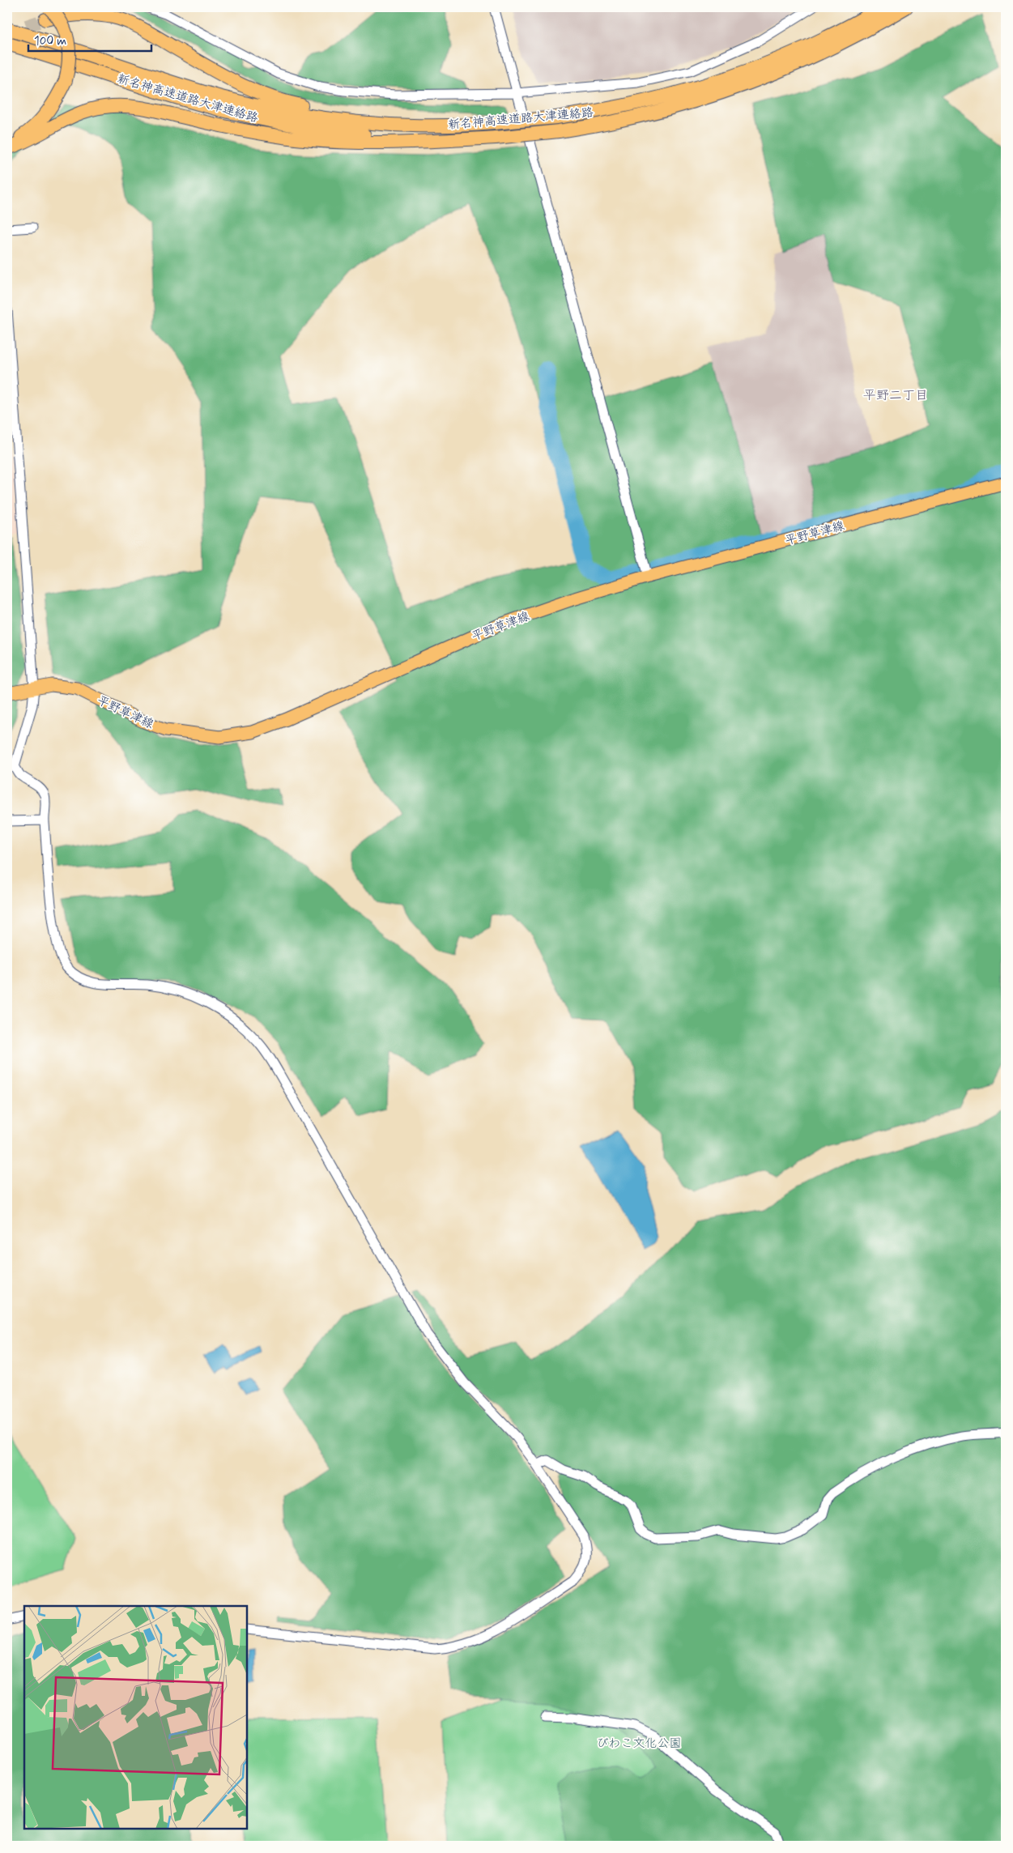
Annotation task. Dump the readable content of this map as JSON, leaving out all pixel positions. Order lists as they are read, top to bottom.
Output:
{
  "streets": {
    "highway": ["新名神高速道路大津連絡路"],
    "main road": ["平野草津線"]
  },
  "districts": ["平野二丁目"],
  "parks": ["びわこ文化公園"],
  "scale_bar": "100 m"
}
